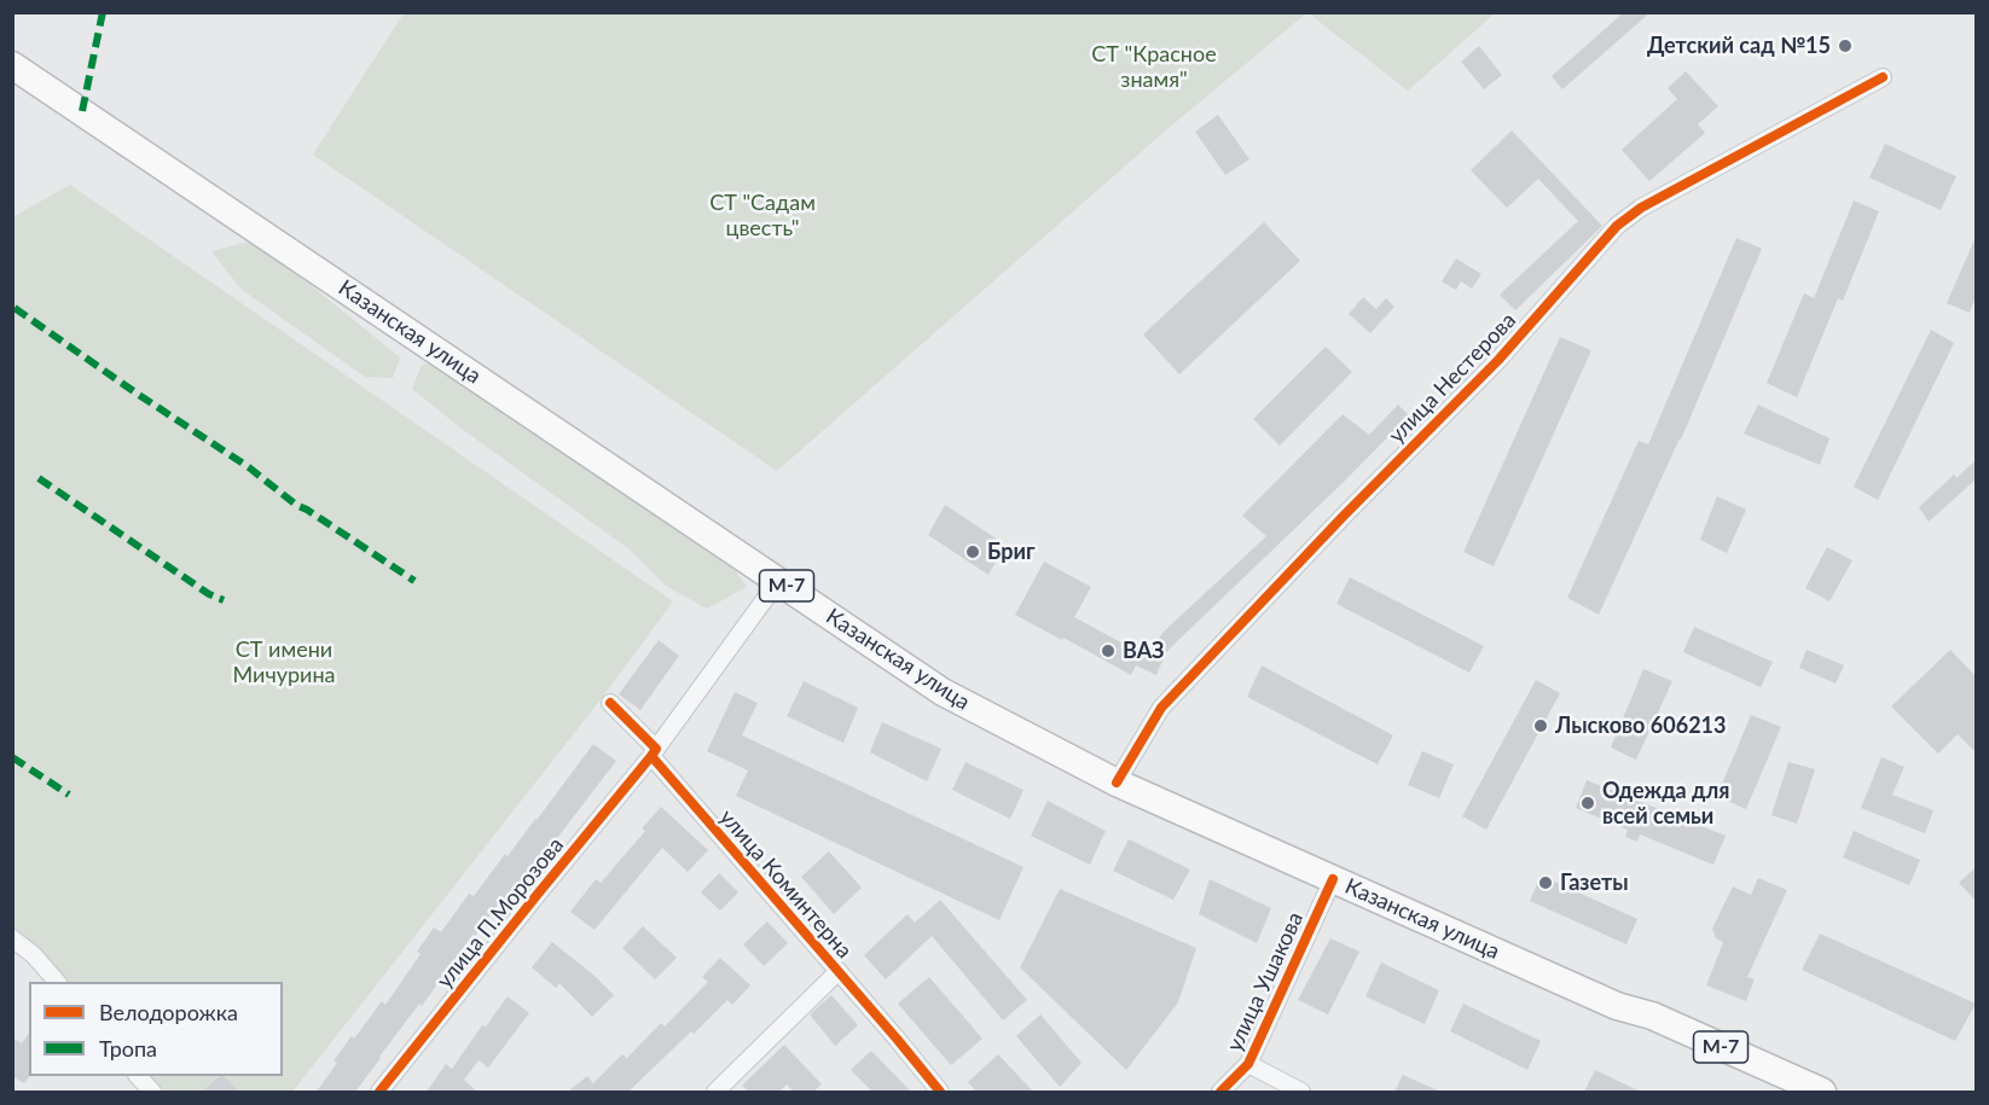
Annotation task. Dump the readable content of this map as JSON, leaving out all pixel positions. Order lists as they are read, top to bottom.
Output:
{
  "streets": {
    "highway": ["Казанская улица", "М-7"],
    "street": [
      "улица Нестерова",
      "улица Коминтерна",
      "улица П.Морозова",
      "улица Ушакова"
    ]
  },
  "crossings": [
    ["Казанская улица", "улица Нестерова"],
    ["Казанская улица", "улица П.Морозова"],
    ["Казанская улица", "улица Ушакова"],
    ["улица Коминтерна", "улица П.Морозова"]
  ],
  "parks": ["СТ \"Красное знамя\"", "СТ \"Садам цвесть\"", "СТ имени Мичурина"],
  "places": [
    "Детский сад №15",
    "Бриг",
    "ВАЗ",
    "Лысково 606213",
    "Одежда для всей семьи",
    "Газеты"
  ],
  "legend": ["Велодорожка", "Тропа"]
}
